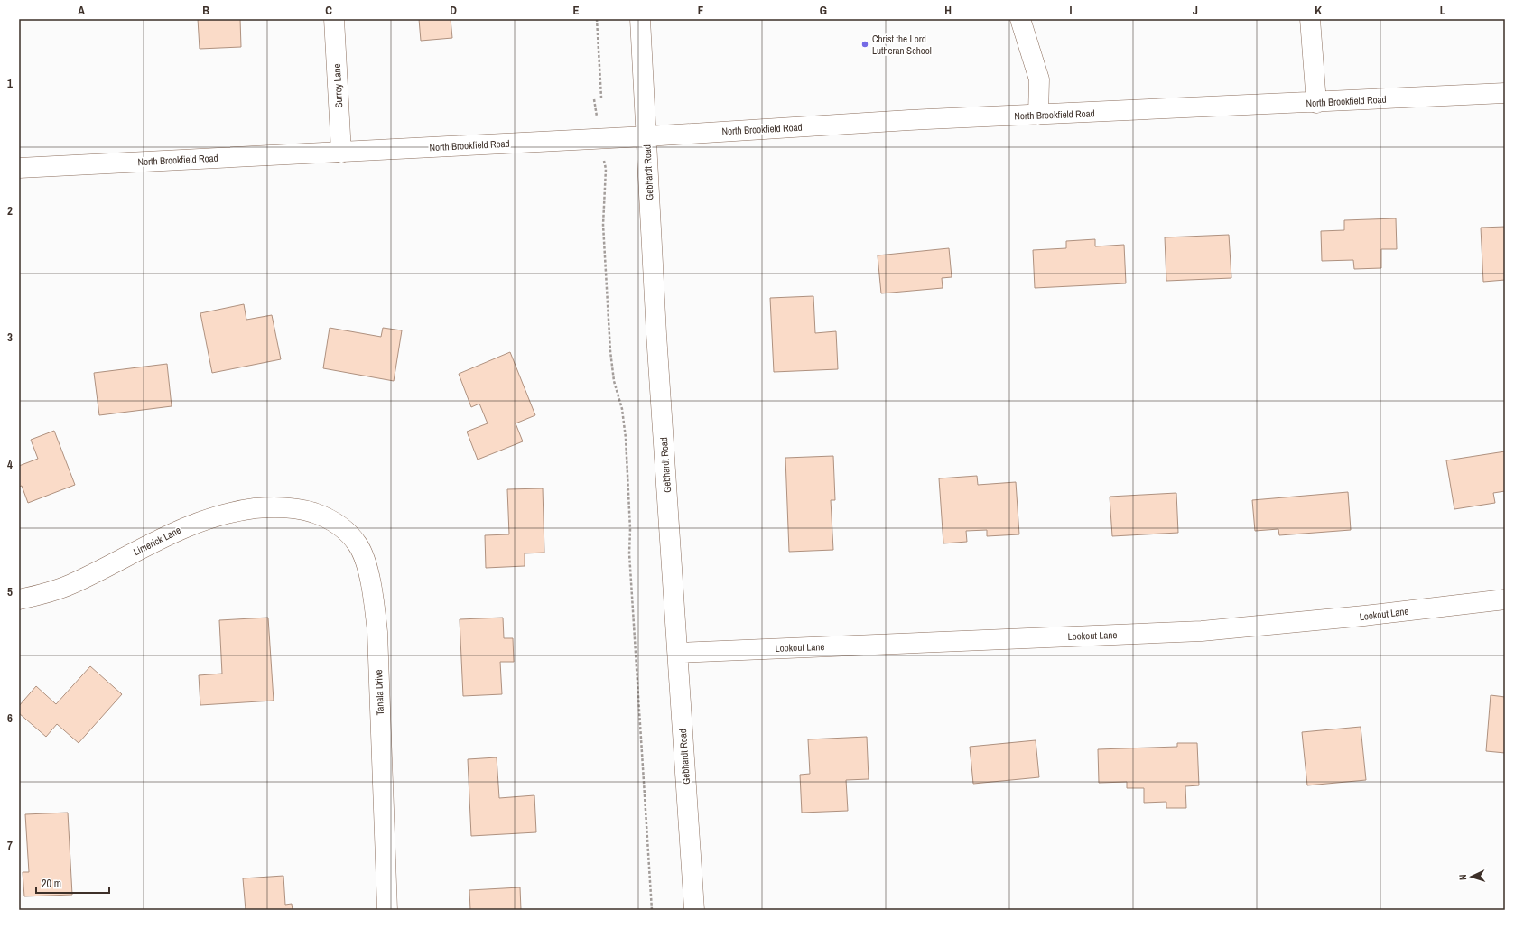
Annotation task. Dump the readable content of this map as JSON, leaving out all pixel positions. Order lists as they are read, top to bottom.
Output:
{
  "streets": {
    "street": [
      "Surrey Lane",
      "North Brookfield Road",
      "Gebhardt Road",
      "Limerick Lane",
      "Lookout Lane",
      "Tanala Drive"
    ]
  },
  "crossings": [
    ["Surrey Lane", "North Brookfield Road"],
    ["North Brookfield Road", "Gebhardt Road"],
    ["Gebhardt Road", "Lookout Lane"],
    ["Limerick Lane", "Tanala Drive"]
  ],
  "places": ["Christ the Lord Lutheran School"],
  "scale_bar": "20 m",
  "north": "left",
  "grid": {
    "columns": [
      "A",
      "B",
      "C",
      "D",
      "E",
      "F",
      "G",
      "H",
      "I",
      "J",
      "K",
      "L"
    ],
    "rows": [
      "1",
      "2",
      "3",
      "4",
      "5",
      "6",
      "7"
    ]
  }
}
